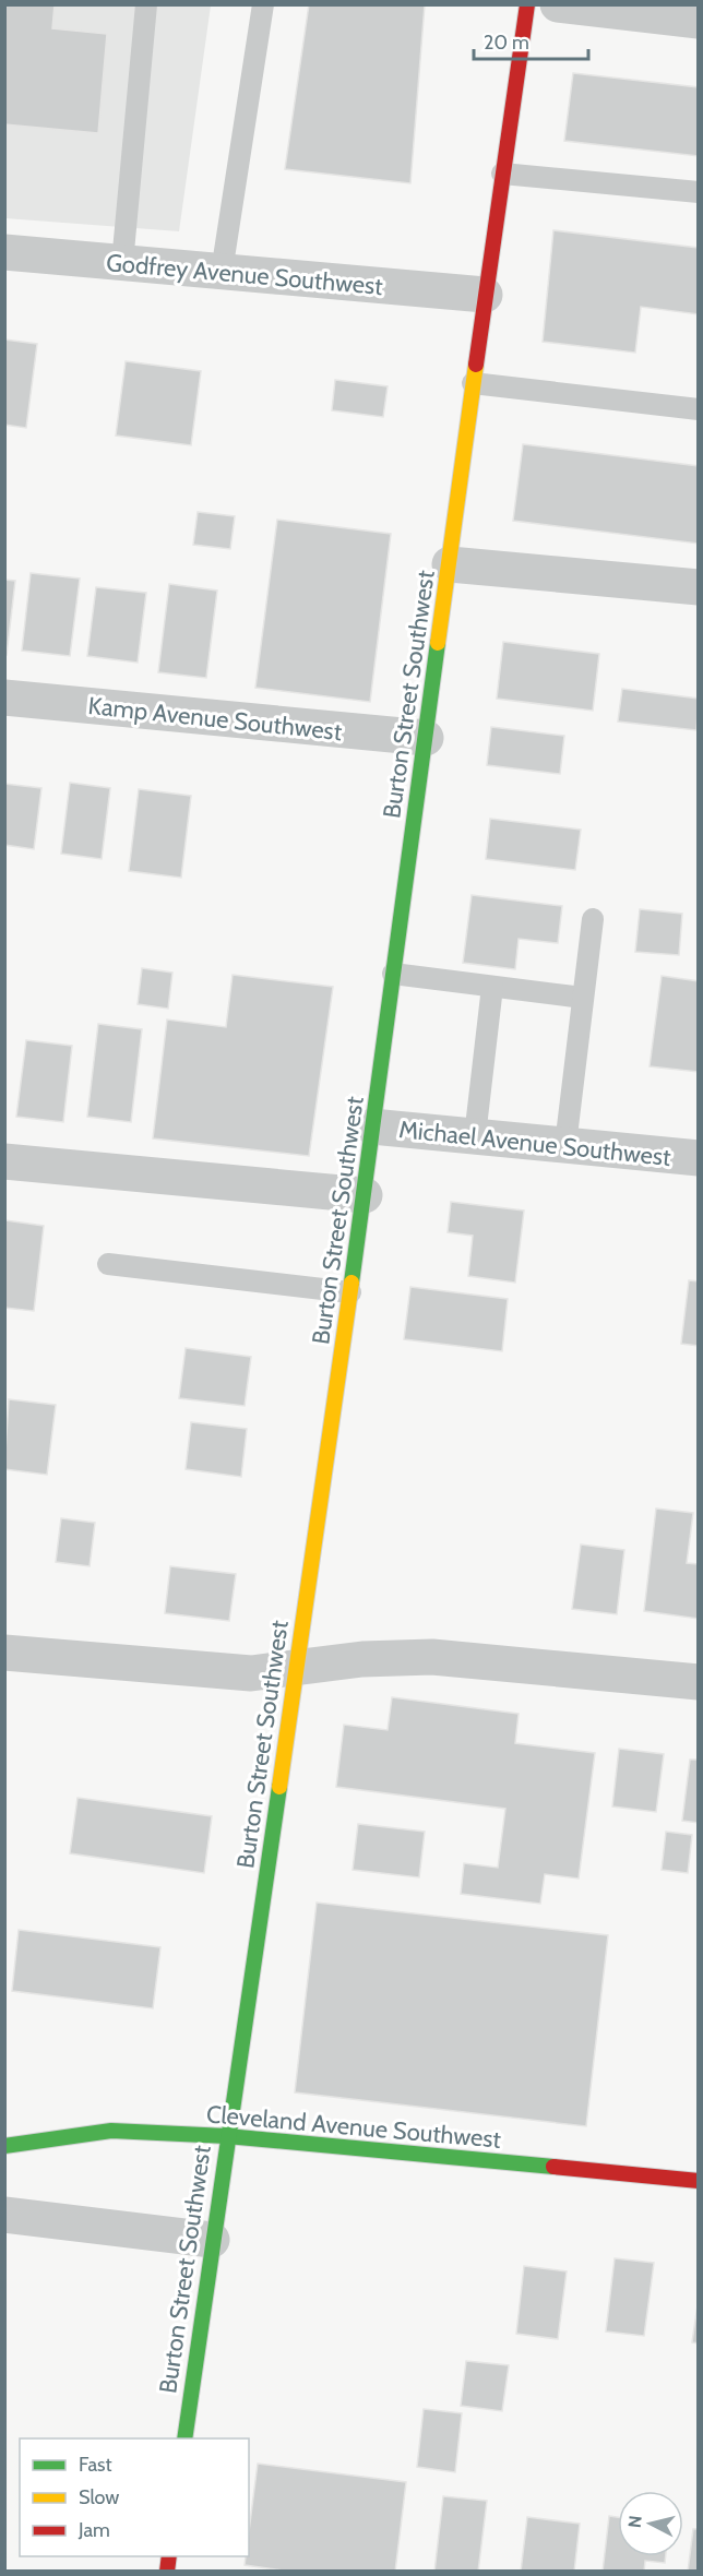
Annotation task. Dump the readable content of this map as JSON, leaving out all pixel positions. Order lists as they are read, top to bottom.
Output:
{
  "streets": {
    "main road": ["Burton Street Southwest", "Cleveland Avenue Southwest"],
    "street": ["Godfrey Avenue Southwest", "Kamp Avenue Southwest", "Michael Avenue Southwest"]
  },
  "crossings": [
    ["Godfrey Avenue Southwest", "Burton Street Southwest"],
    ["Burton Street Southwest", "Kamp Avenue Southwest"],
    ["Burton Street Southwest", "Michael Avenue Southwest"],
    ["Burton Street Southwest", "Cleveland Avenue Southwest"]
  ],
  "legend": ["Fast", "Slow", "Jam"],
  "scale_bar": "20 m",
  "north": "left"
}
